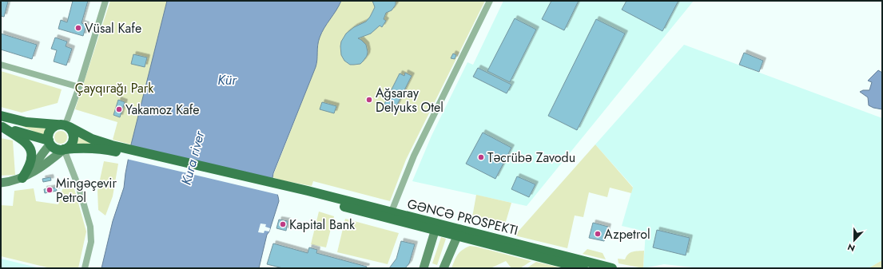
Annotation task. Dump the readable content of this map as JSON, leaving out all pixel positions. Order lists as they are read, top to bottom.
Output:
{
  "streets": {
    "main road": ["GƏNCƏ PROSPEKTI"]
  },
  "water": ["Kür", "Kura river"],
  "parks": ["Çayqırağı Park"],
  "places": [
    "Vüsal Kafe",
    "Ağsaray Delyuks Otel",
    "Yakamoz Kafe",
    "Təcrübə Zavodu",
    "Mingəçevir Petrol",
    "Kapital Bank",
    "Azpetrol"
  ],
  "north": "bottom"
}
